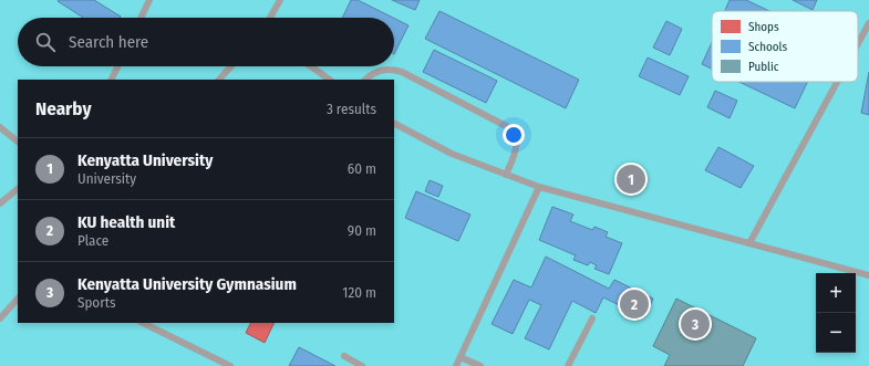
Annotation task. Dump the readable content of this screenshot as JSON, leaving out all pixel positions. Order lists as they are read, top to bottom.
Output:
{
  "legend": ["Shops", "Schools", "Public"],
  "page": {
    "search": "Search here",
    "heading": ["Nearby", "3 results"],
    "list": [
      {
        "mark": "1",
        "name": "Kenyatta University",
        "note": "University",
        "value": "60 m"
      },
      {
        "mark": "2",
        "name": "KU health unit",
        "note": "Place",
        "value": "90 m"
      },
      {
        "mark": "3",
        "name": "Kenyatta University Gymnasium",
        "note": "Sports",
        "value": "120 m"
      }
    ],
    "pins": ["1", "2", "3"],
    "map_buttons": ["+", "−"]
  }
}
